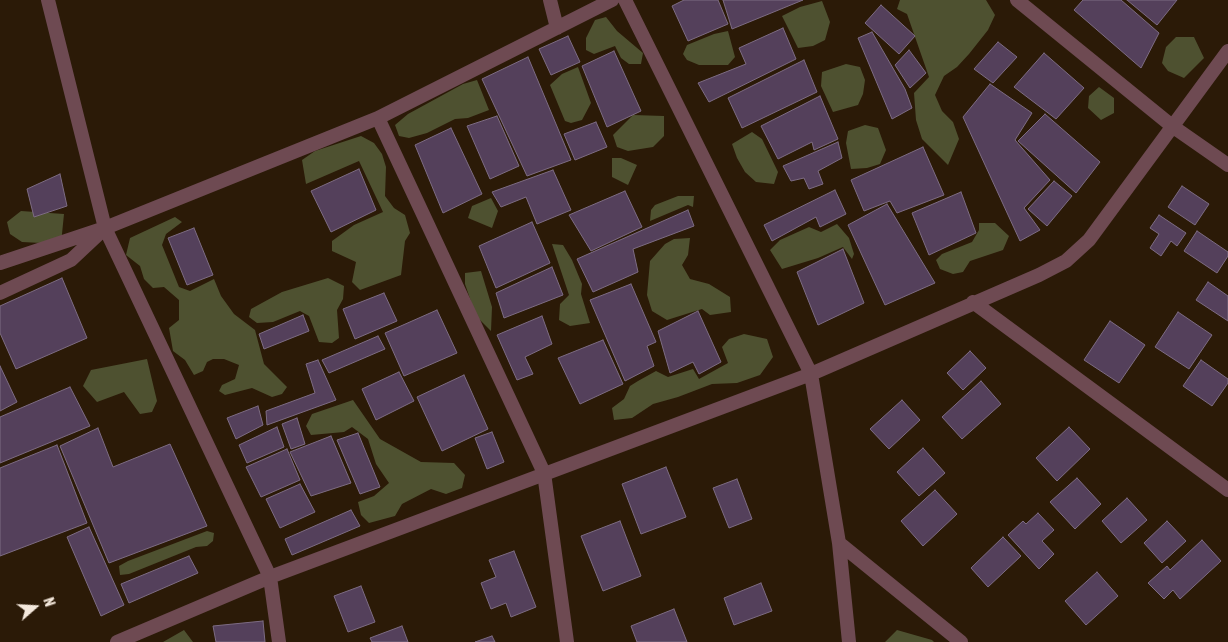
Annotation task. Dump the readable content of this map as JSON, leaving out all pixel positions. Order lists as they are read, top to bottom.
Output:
{
  "north": "right"
}
